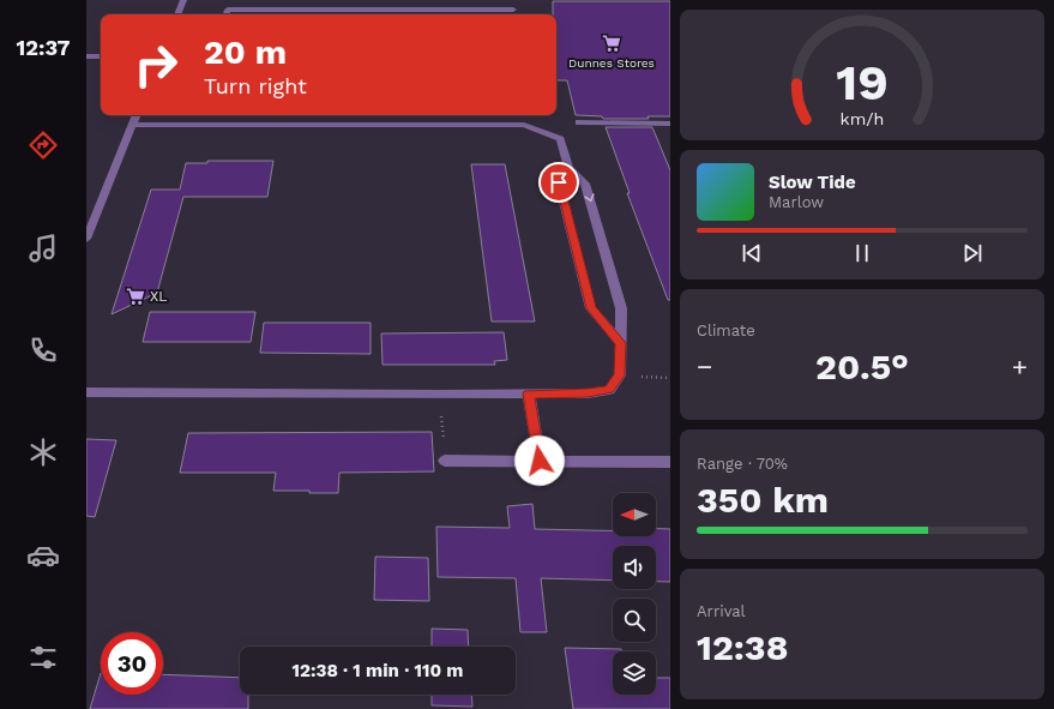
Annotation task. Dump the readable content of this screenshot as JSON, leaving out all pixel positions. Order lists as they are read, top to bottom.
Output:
{
  "places": {
    "supermarket": ["Dunnes Stores", "XL"]
  },
  "north": "left",
  "page": {
    "tabs": "12:37",
    "turn": ["20 m", "Turn right"],
    "song": ["Slow Tide", "Marlow"],
    "tile": [
      "Climate",
      ["Range · 70%", "350 km"],
      ["Arrival", "12:38"]
    ],
    "heat": ["−", "20.5°", "+"],
    "limit": "30",
    "trip": "12:38 · 1 min · 110 m",
    "gauge": ["19", "km/h"]
  }
}
